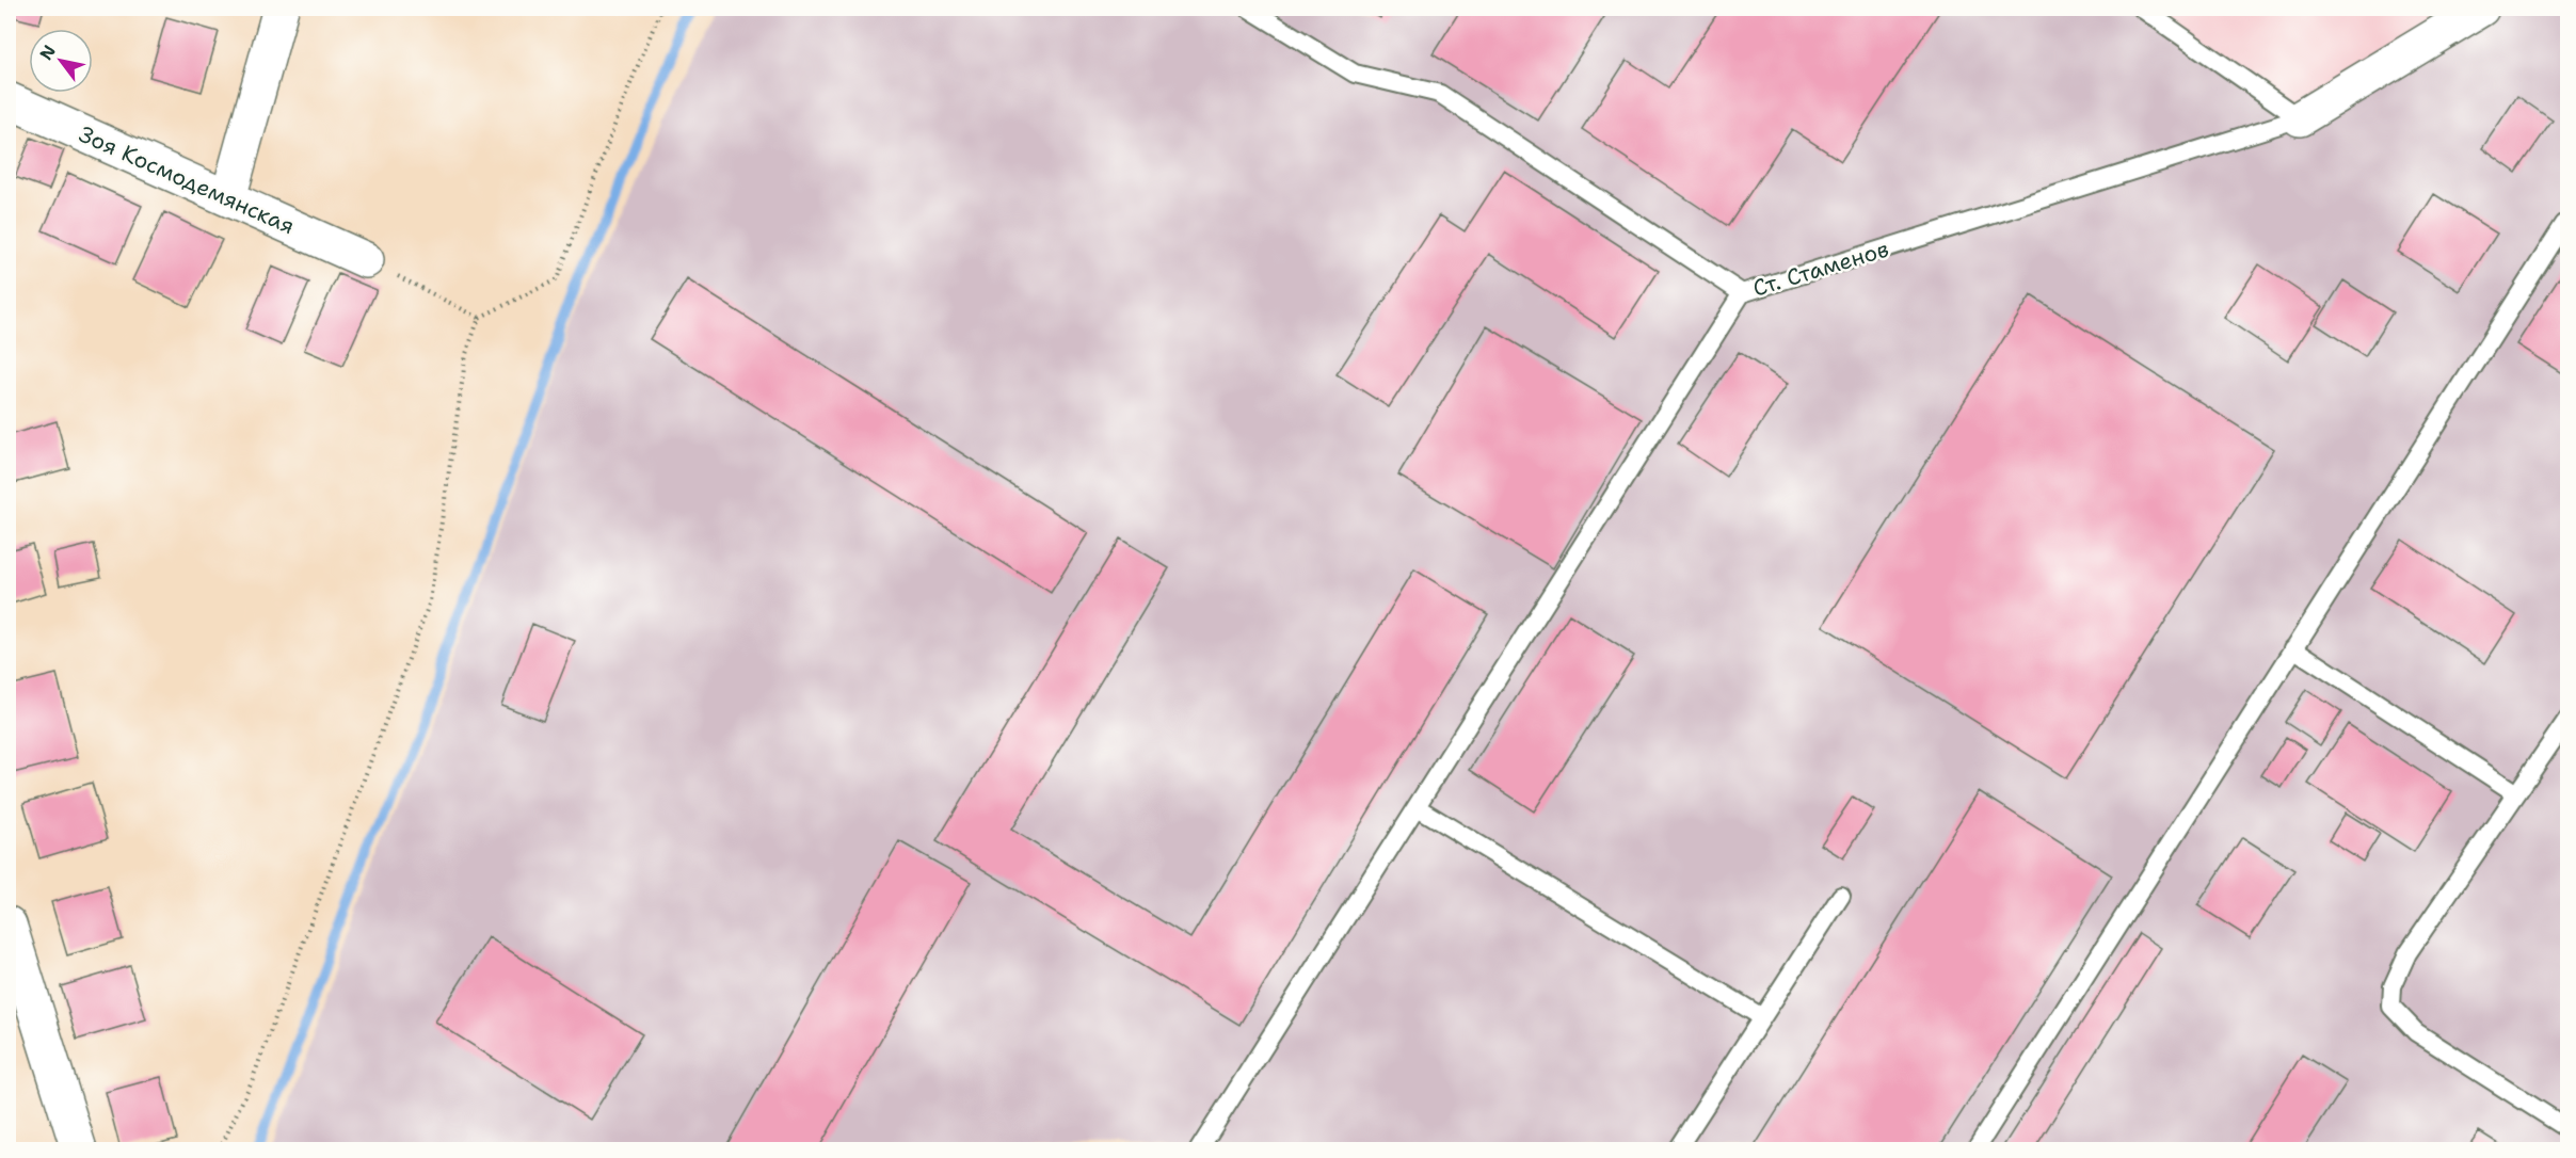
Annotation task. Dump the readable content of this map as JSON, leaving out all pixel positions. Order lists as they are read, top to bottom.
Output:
{
  "streets": {
    "street": ["Зоя Космодемянская", "Ст. Стаменов"]
  },
  "north": "top left"
}
